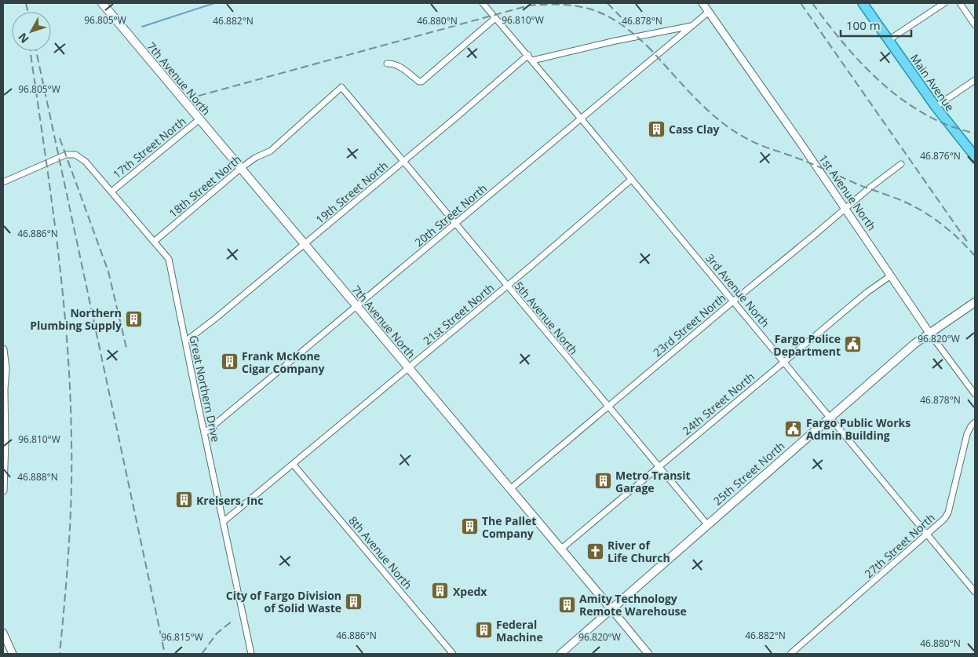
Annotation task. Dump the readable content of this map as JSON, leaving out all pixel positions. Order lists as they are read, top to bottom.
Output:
{
  "streets": {
    "main road": ["7th Avenue North", "Main Avenue", "25th Street North"],
    "street": [
      "17th Street North",
      "18th Street North",
      "19th Street North",
      "1st Avenue North",
      "20th Street North",
      "3rd Avenue North",
      "21st Street North",
      "5th Avenue North",
      "23rd Street North",
      "Great Northern Drive",
      "24th Street North",
      "27th Street North",
      "8th Avenue North"
    ]
  },
  "crossings": [
    ["7th Avenue North", "17th Street North"],
    ["7th Avenue North", "18th Street North"],
    ["7th Avenue North", "19th Street North"],
    ["7th Avenue North", "20th Street North"],
    ["7th Avenue North", "21st Street North"],
    ["7th Avenue North", "23rd Street North"],
    ["7th Avenue North", "24th Street North"],
    ["7th Avenue North", "25th Street North"],
    ["17th Street North", "Great Northern Drive"],
    ["18th Street North", "5th Avenue North"],
    ["18th Street North", "Great Northern Drive"],
    ["19th Street North", "3rd Avenue North"],
    ["19th Street North", "5th Avenue North"],
    ["19th Street North", "Great Northern Drive"],
    ["1st Avenue North", "20th Street North"],
    ["1st Avenue North", "23rd Street North"],
    ["1st Avenue North", "24th Street North"],
    ["1st Avenue North", "25th Street North"],
    ["20th Street North", "3rd Avenue North"],
    ["20th Street North", "5th Avenue North"],
    ["20th Street North", "Great Northern Drive"],
    ["3rd Avenue North", "21st Street North"],
    ["3rd Avenue North", "23rd Street North"],
    ["3rd Avenue North", "24th Street North"],
    ["3rd Avenue North", "25th Street North"],
    ["3rd Avenue North", "27th Street North"],
    ["21st Street North", "5th Avenue North"],
    ["21st Street North", "Great Northern Drive"],
    ["21st Street North", "8th Avenue North"],
    ["5th Avenue North", "23rd Street North"],
    ["5th Avenue North", "24th Street North"],
    ["5th Avenue North", "25th Street North"]
  ],
  "places": {
    "building": [
      "Cass Clay",
      "Northern Plumbing Supply",
      "Frank McKone Cigar Company",
      "Metro Transit Garage",
      "Kreisers, Inc",
      "The Pallet Company",
      "Xpedx",
      "City of Fargo Division of Solid Waste",
      "Amity Technology Remote Warehouse",
      "Federal Machine"
    ],
    "public building": ["Fargo Police Department", "Fargo Public Works Admin Building"],
    "church": ["River of Life Church"]
  },
  "scale_bar": "100 m",
  "north": "bottom left",
  "coordinates": [
    "96.805°W",
    "96.810°W",
    "46.882°N",
    "46.880°N",
    "46.878°N",
    "46.876°N",
    "46.886°N",
    "96.820°W",
    "46.888°N",
    "96.815°W"
  ]
}
